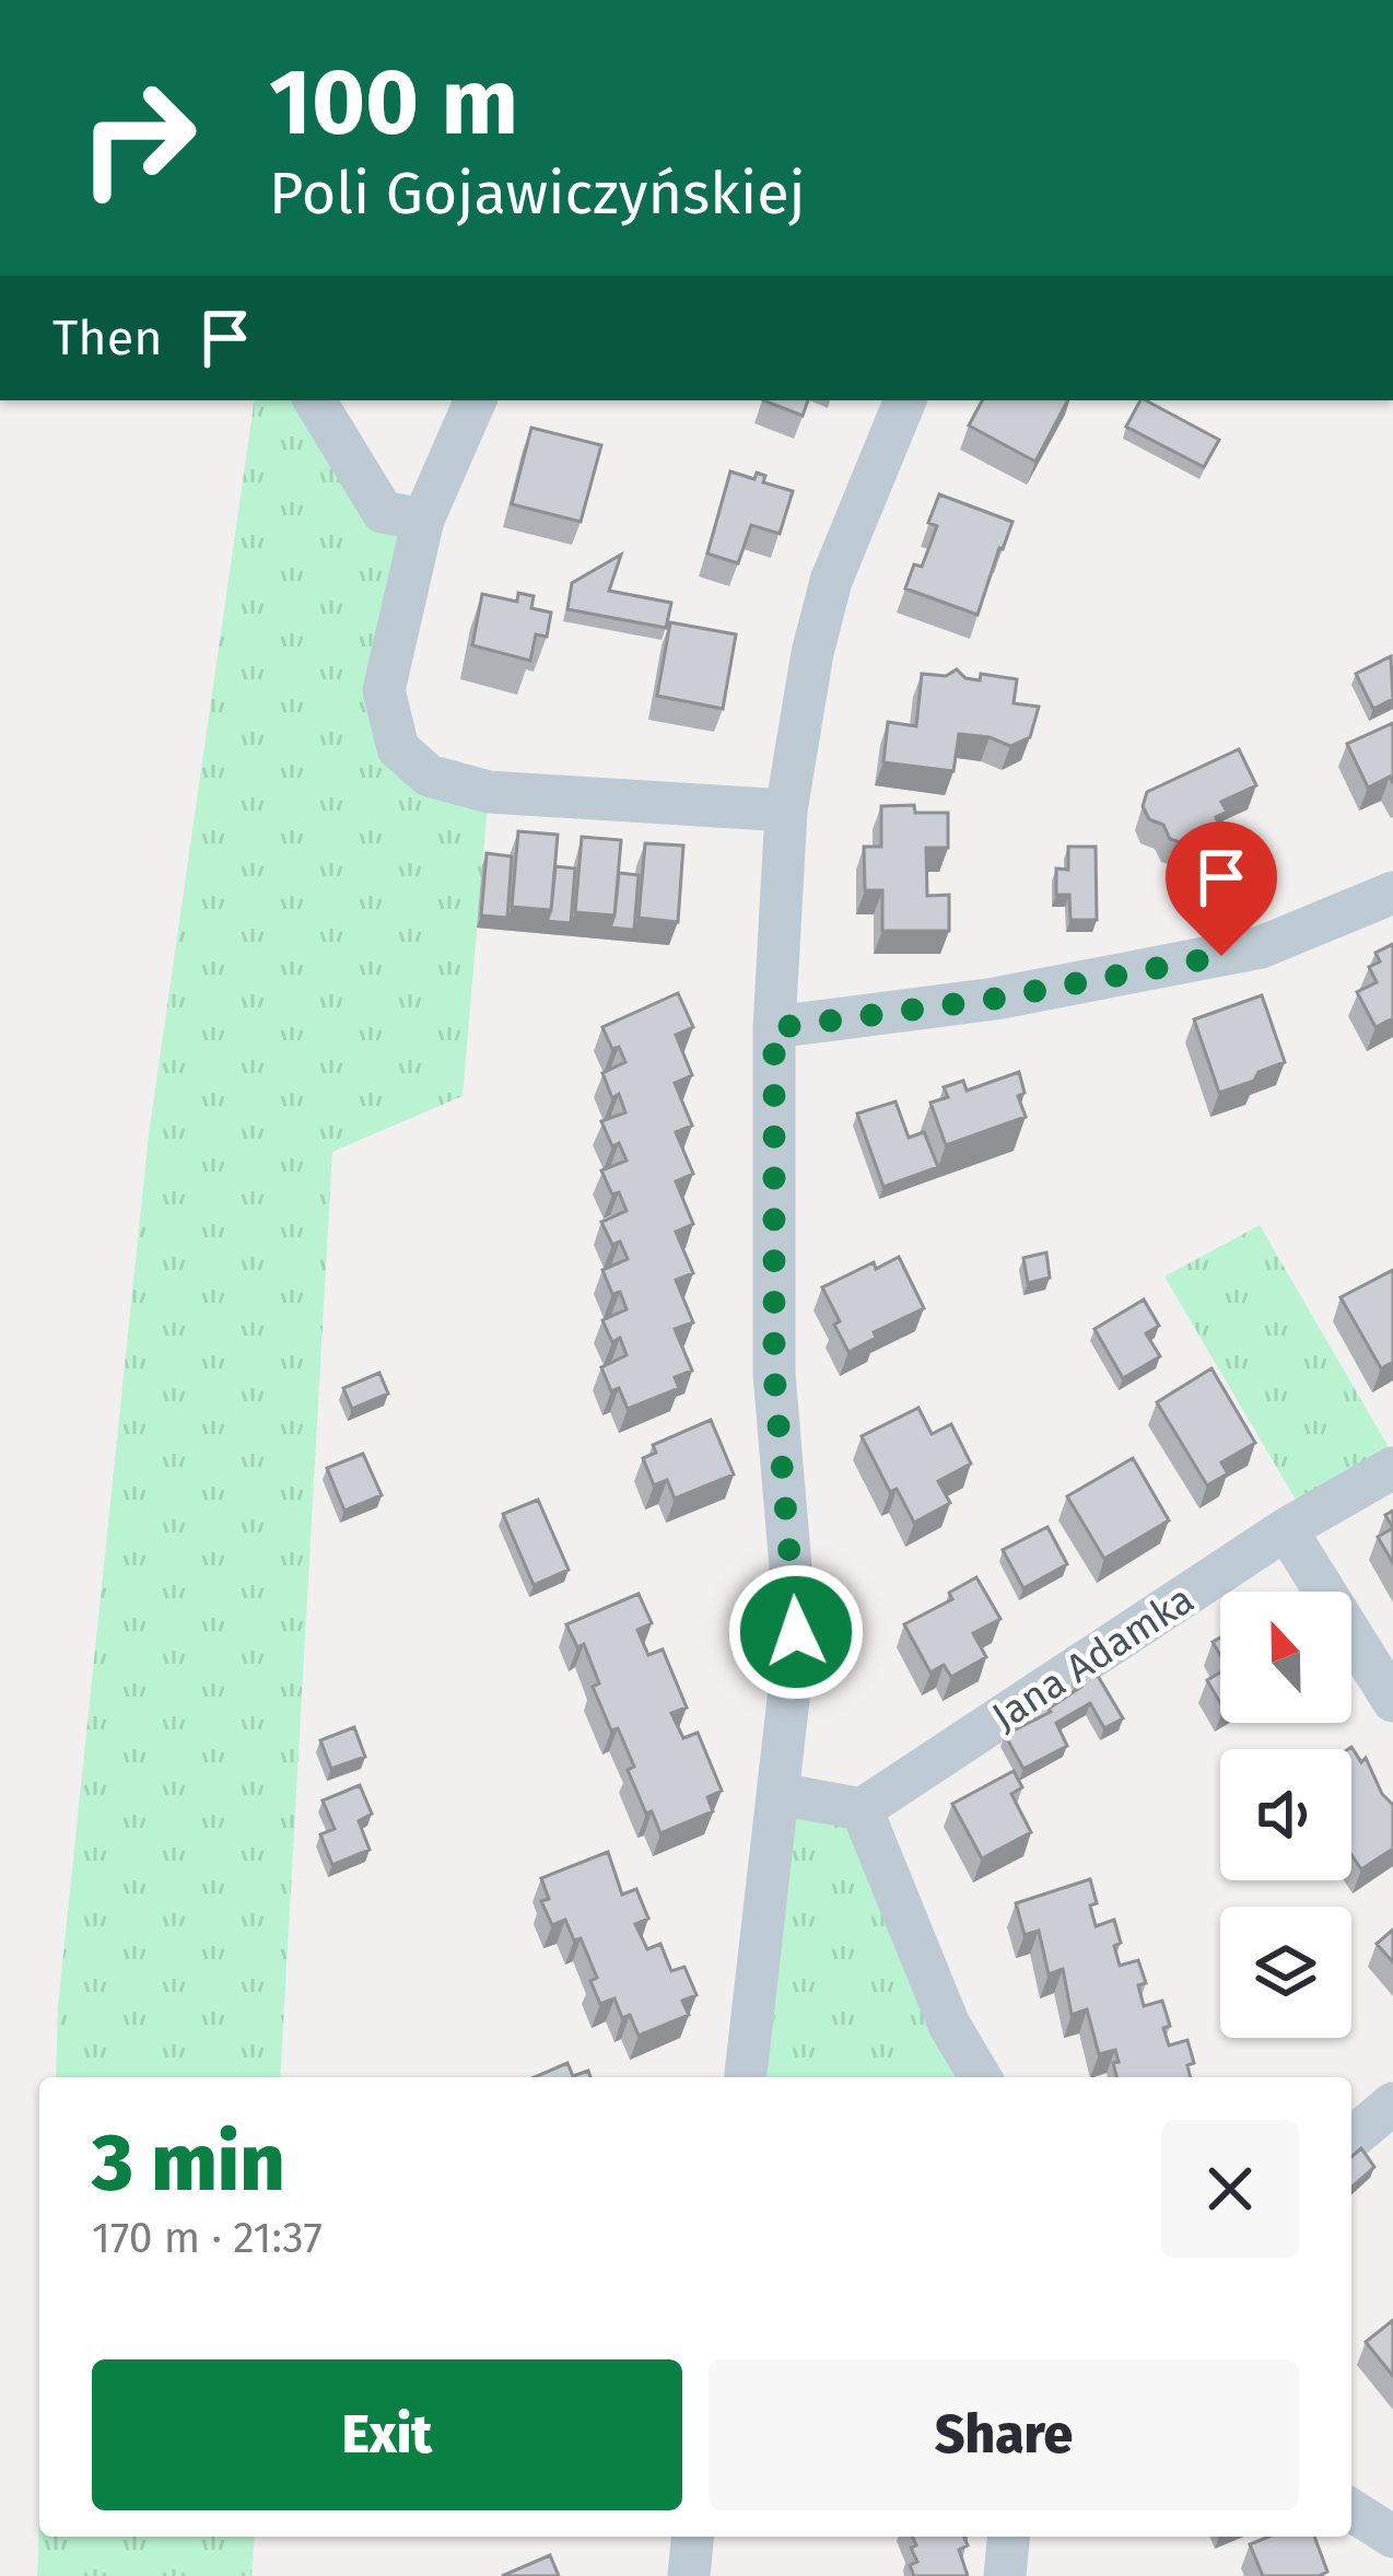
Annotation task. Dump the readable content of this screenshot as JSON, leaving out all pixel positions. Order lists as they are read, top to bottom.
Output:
{
  "streets": {
    "street": ["Jana Adamka"]
  },
  "north": "top",
  "page": {
    "turn": ["100 m", "Poli Gojawiczyńskiej"],
    "then": "Then",
    "heading": ["3 min", "170 m · 21:37"],
    "buttons": ["Exit", "Share"]
  }
}
